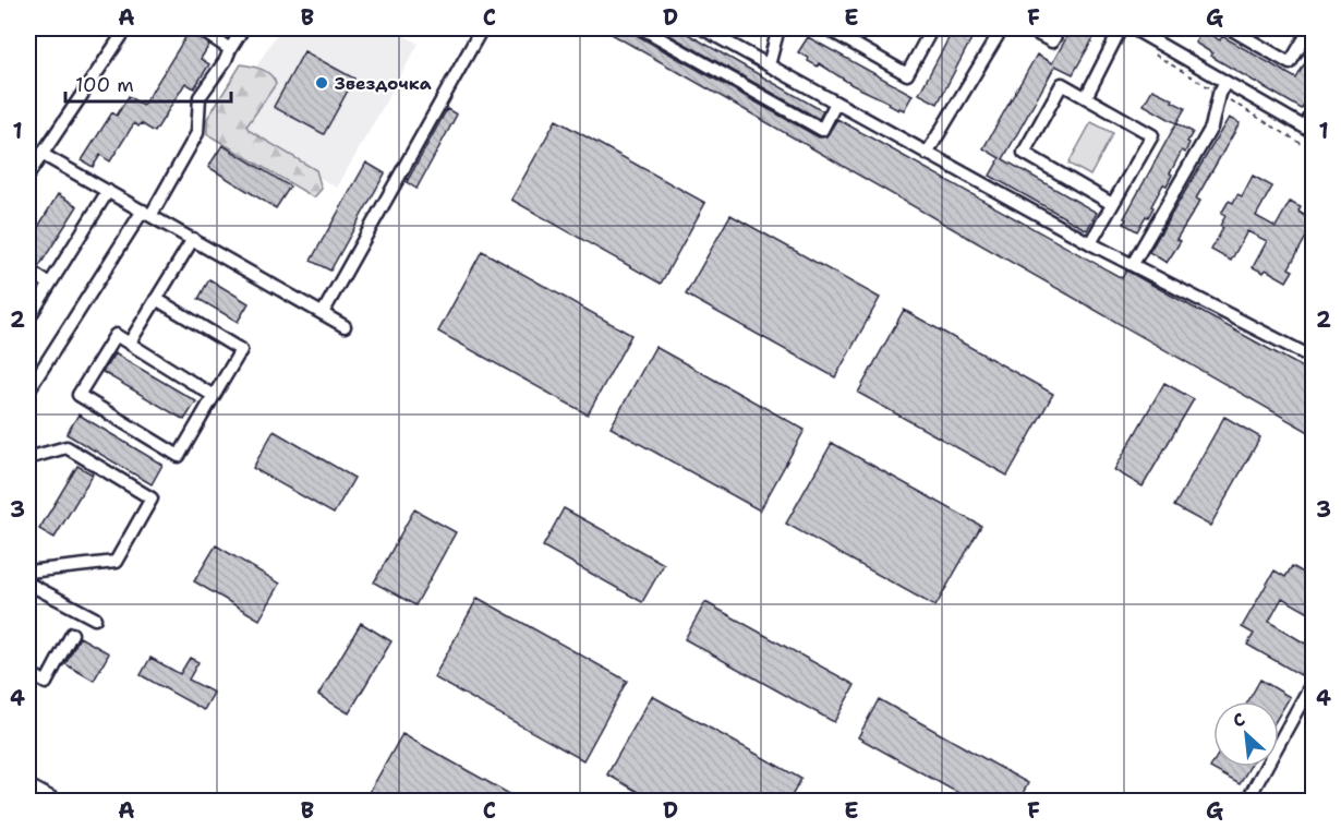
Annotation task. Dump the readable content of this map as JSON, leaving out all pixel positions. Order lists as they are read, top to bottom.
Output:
{
  "places": ["Звездочка"],
  "scale_bar": "100 m",
  "north": "top left",
  "grid": {
    "columns": [
      "A",
      "B",
      "C",
      "D",
      "E",
      "F",
      "G"
    ],
    "rows": [
      "1",
      "2",
      "3",
      "4"
    ]
  }
}
